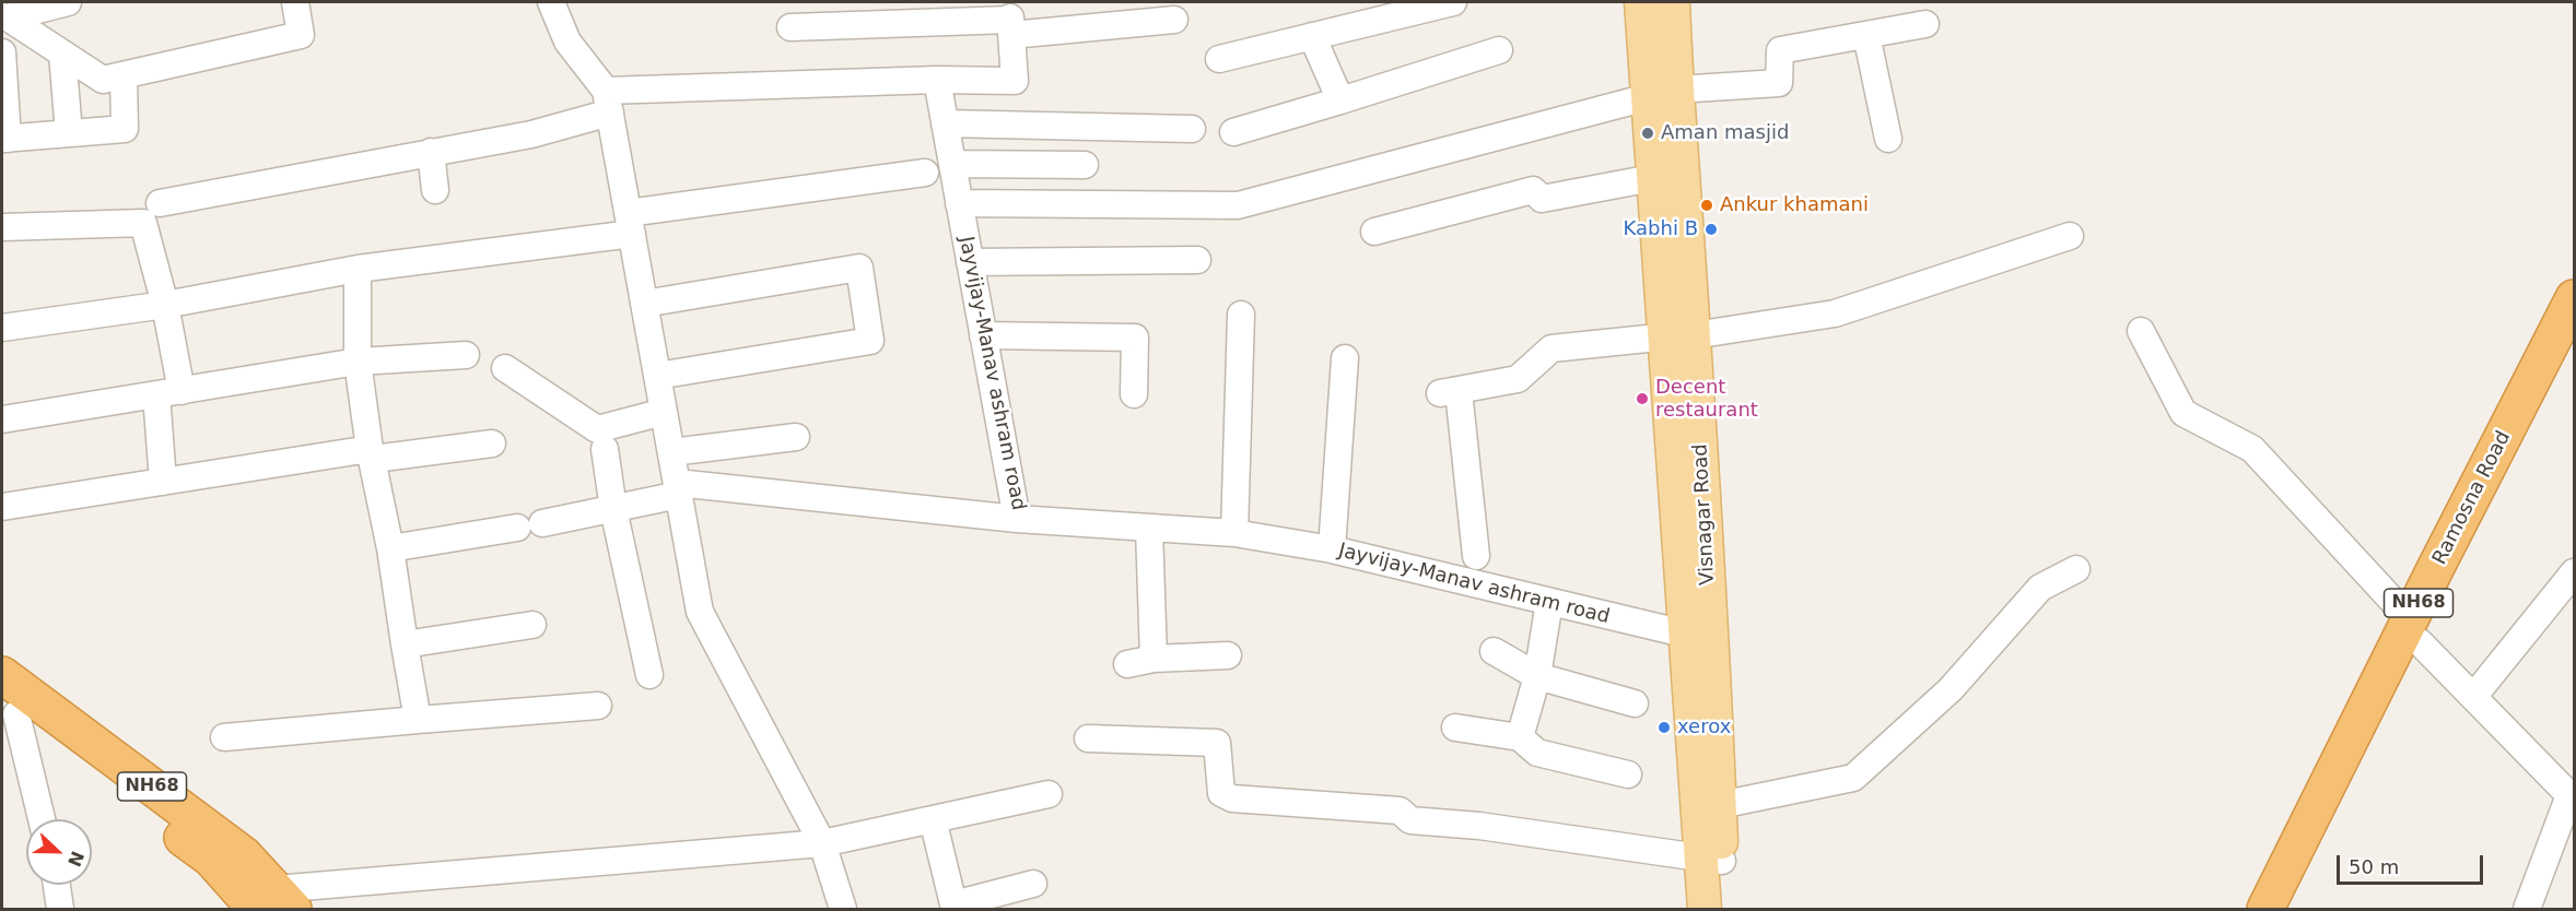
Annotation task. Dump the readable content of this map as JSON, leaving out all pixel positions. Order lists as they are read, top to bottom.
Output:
{
  "streets": {
    "highway": ["Ramosna Road", "NH68"],
    "main road": ["Visnagar Road"],
    "street": ["Jayvijay-Manav ashram road"]
  },
  "crossings": [
    ["Jayvijay-Manav ashram road", "Visnagar Road"]
  ],
  "places": [
    "Aman masjid",
    "Ankur khamani",
    "Kabhi B",
    "Decent restaurant",
    "xerox"
  ],
  "scale_bar": "50 m",
  "north": "right"
}
